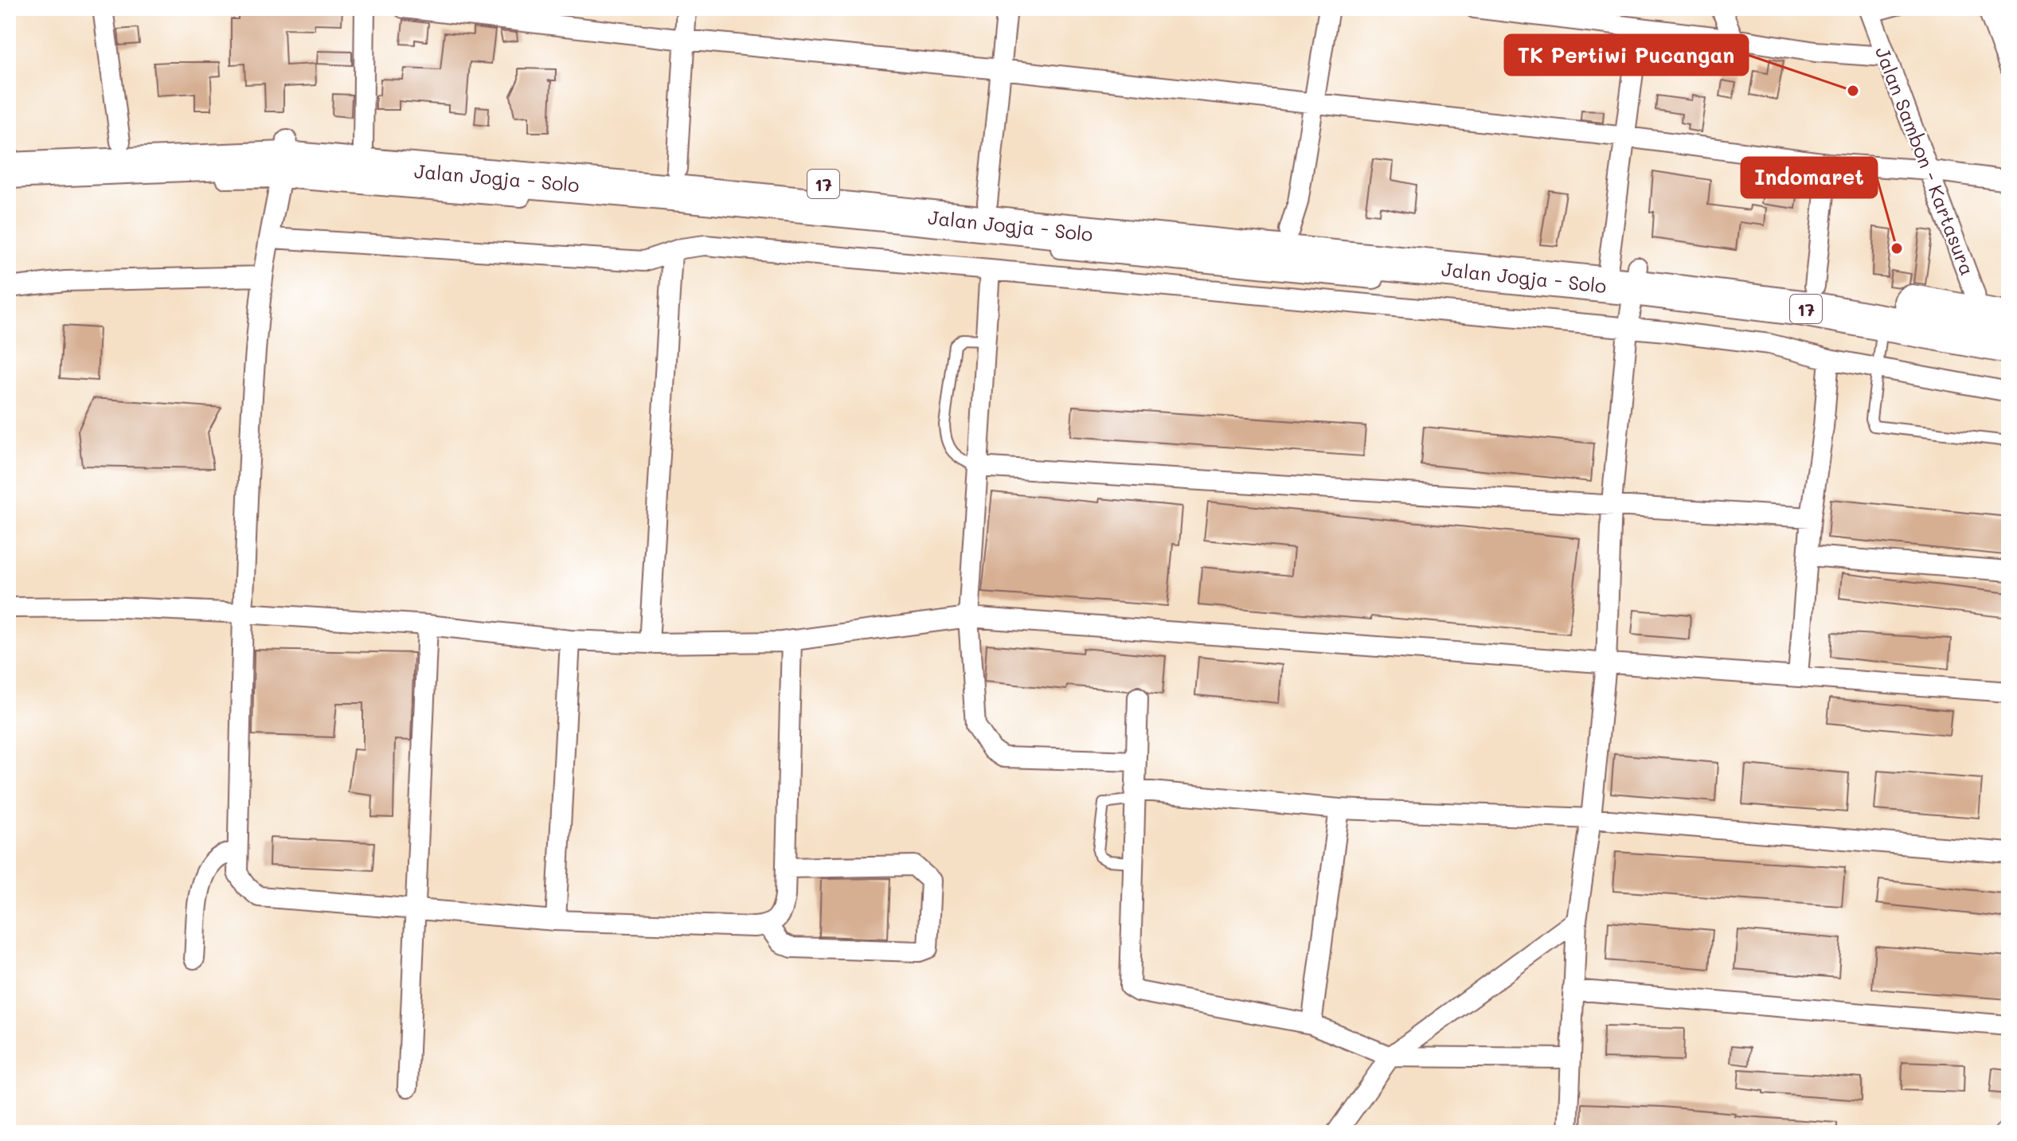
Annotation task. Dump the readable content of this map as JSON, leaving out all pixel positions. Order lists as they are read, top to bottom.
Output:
{
  "streets": {
    "highway": ["Jalan Jogja - Solo", "17"],
    "street": ["Jalan Sambon - Kartasura"]
  },
  "crossings": [
    ["Jalan Sambon - Kartasura", "Jalan Jogja - Solo"]
  ],
  "places": ["TK Pertiwi Pucangan", "Indomaret"]
}
